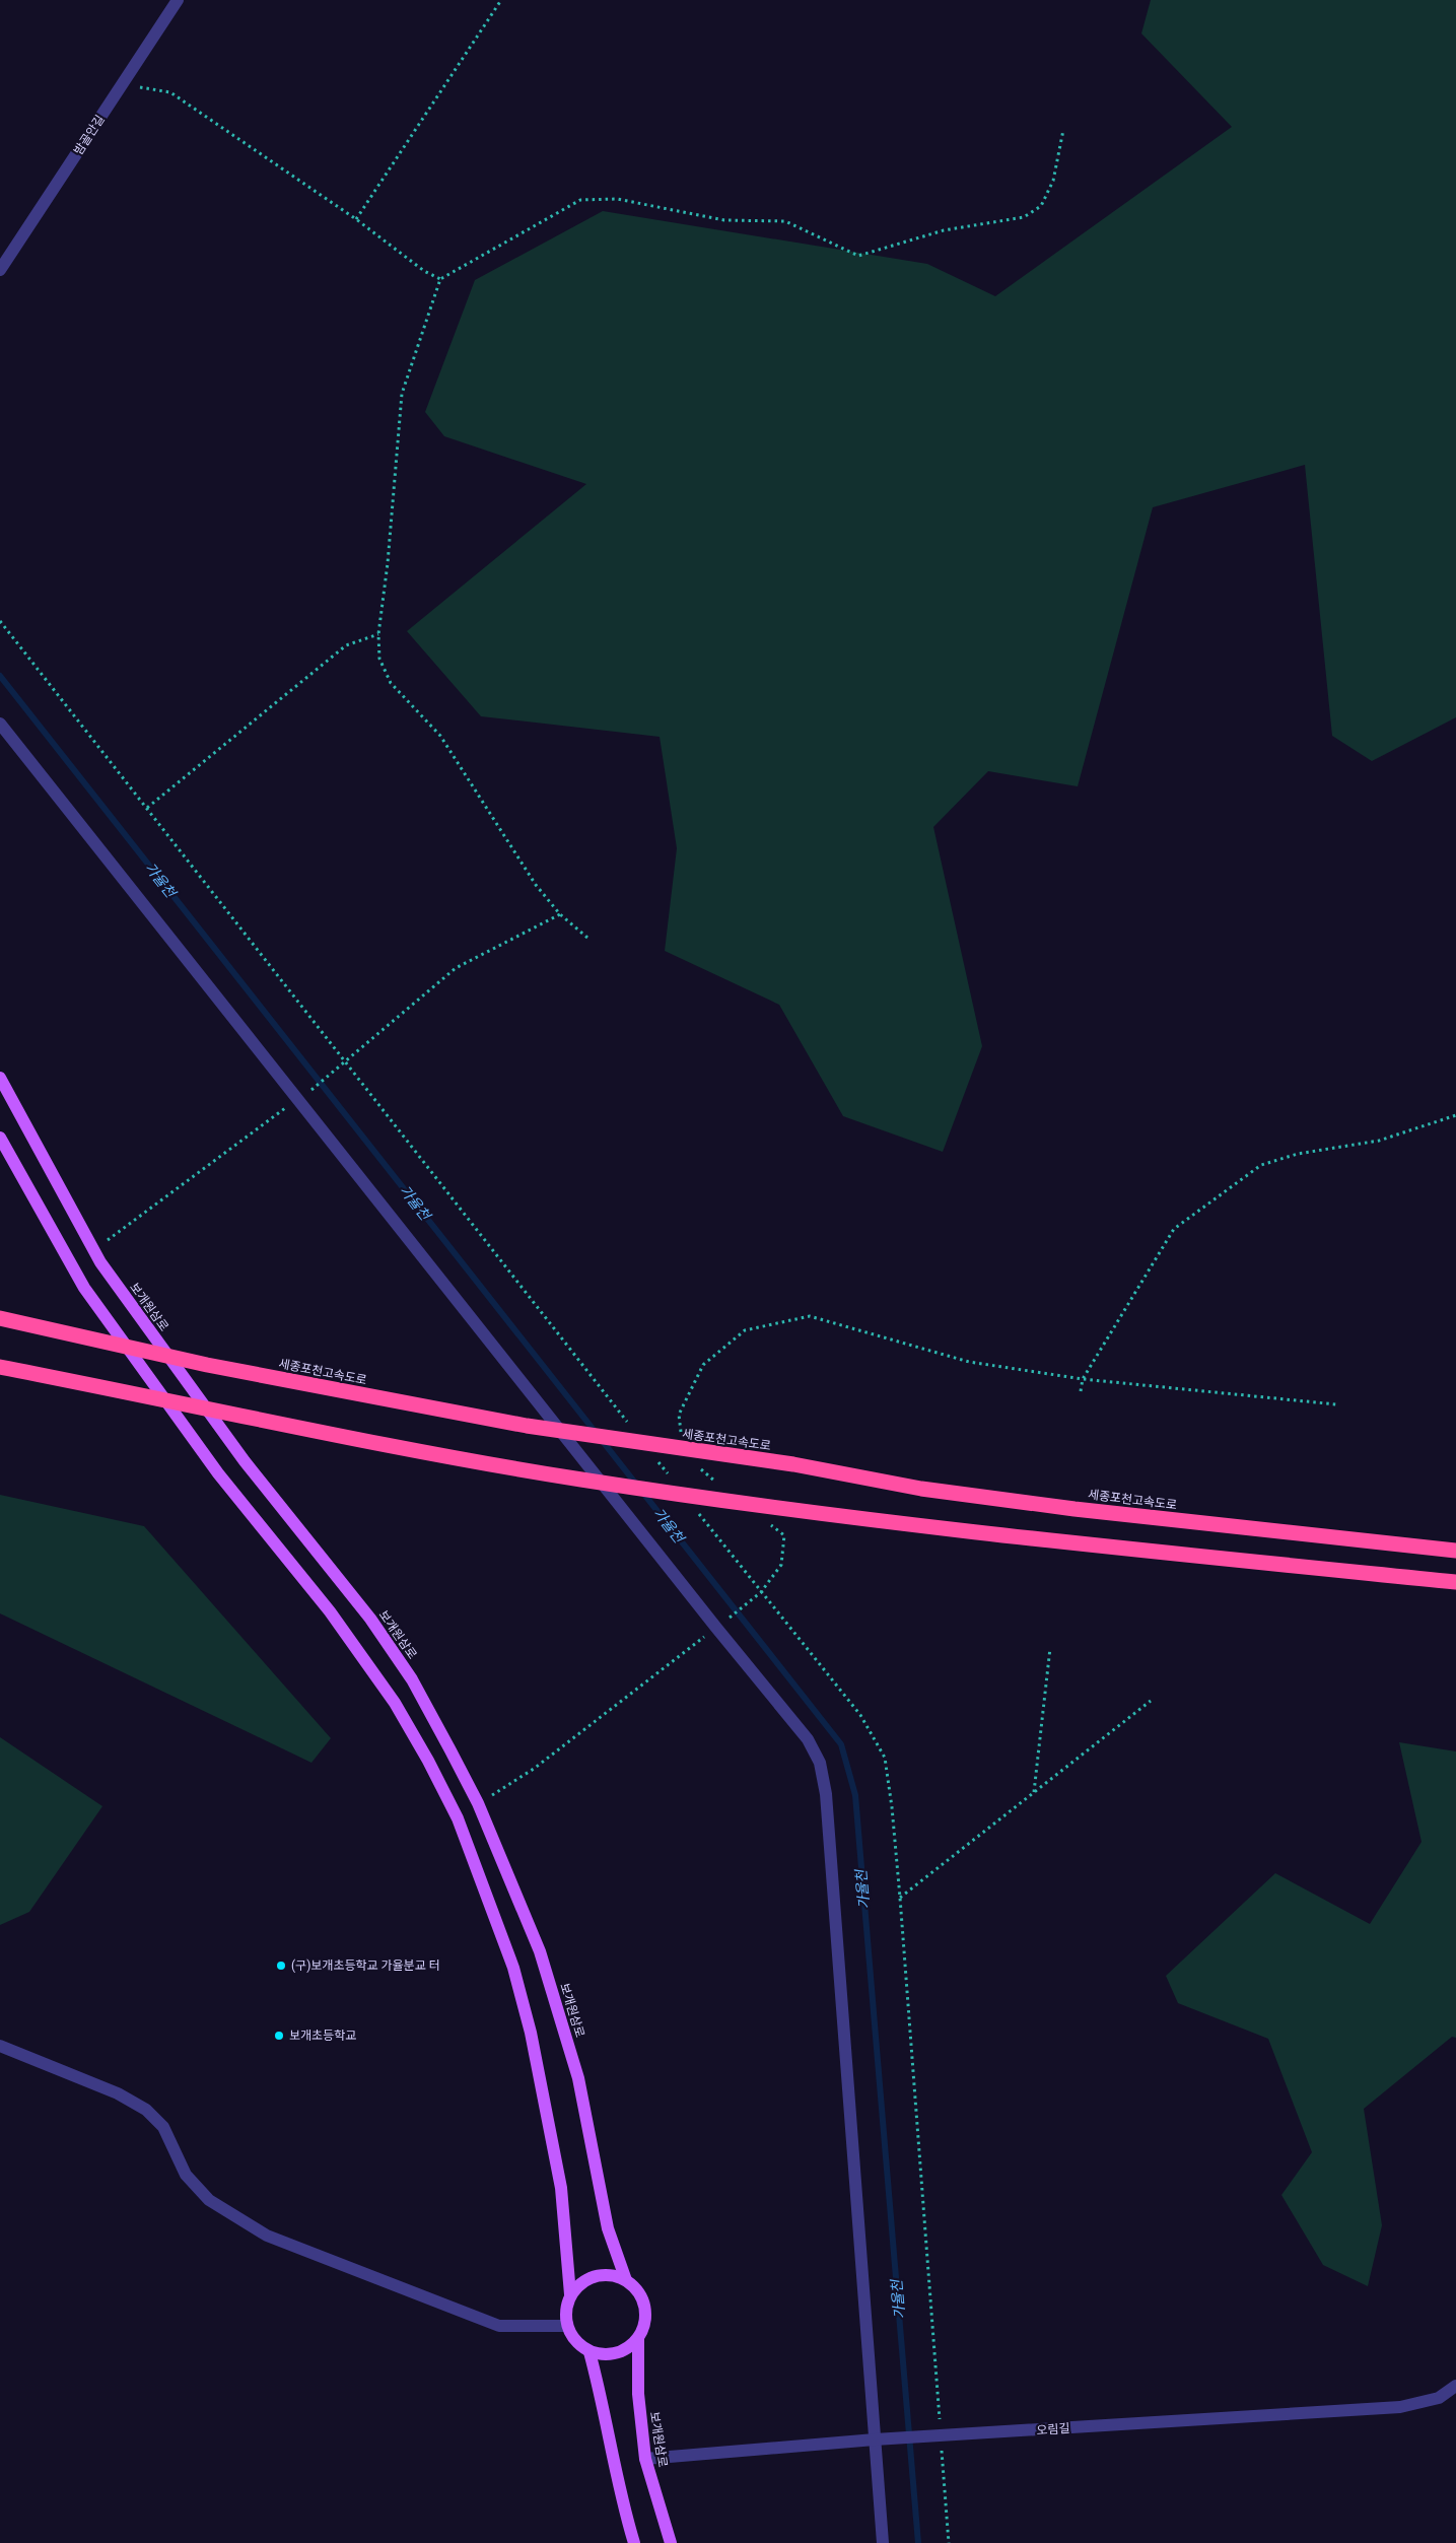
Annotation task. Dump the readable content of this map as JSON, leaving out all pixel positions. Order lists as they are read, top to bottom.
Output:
{
  "streets": {
    "highway": ["세종포천고속도로"],
    "main road": ["보개원삼로"],
    "street": ["밤골안길", "오림길"]
  },
  "crossings": [
    ["보개원삼로", "오림길"]
  ],
  "water": ["가율천"],
  "places": ["(구)보개초등학교 가율분교 터", "보개초등학교"]
}
